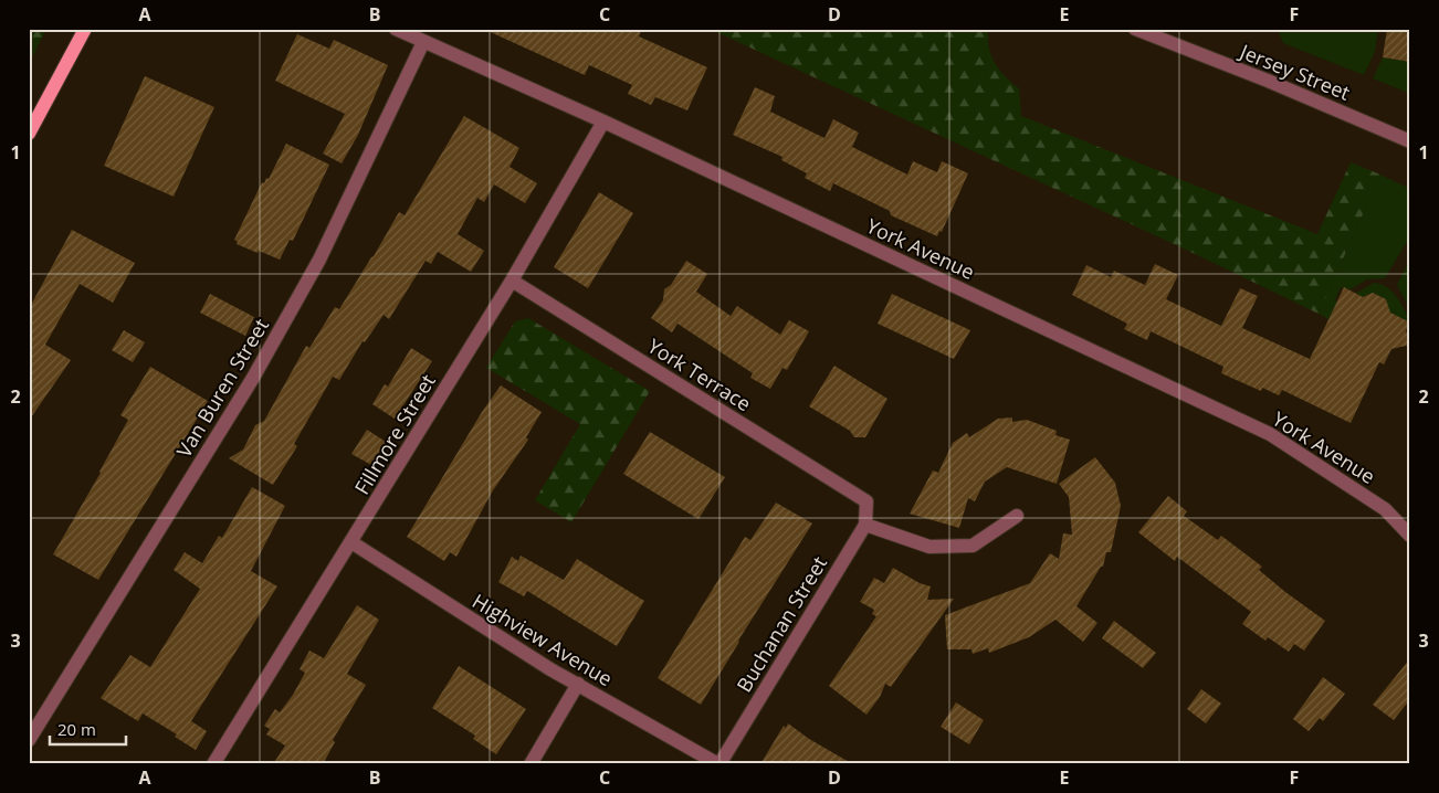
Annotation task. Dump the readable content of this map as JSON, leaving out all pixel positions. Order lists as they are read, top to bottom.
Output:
{
  "streets": {
    "street": [
      "Jersey Street",
      "York Avenue",
      "York Terrace",
      "Van Buren Street",
      "Fillmore Street",
      "Buchanan Street",
      "Highview Avenue"
    ]
  },
  "crossings": [
    ["York Avenue", "Van Buren Street"],
    ["York Avenue", "Fillmore Street"],
    ["York Terrace", "Fillmore Street"],
    ["York Terrace", "Buchanan Street"],
    ["Fillmore Street", "Highview Avenue"],
    ["Buchanan Street", "Highview Avenue"]
  ],
  "scale_bar": "20 m",
  "grid": {
    "columns": [
      "A",
      "B",
      "C",
      "D",
      "E",
      "F"
    ],
    "rows": ["1", "2", "3"]
  }
}
